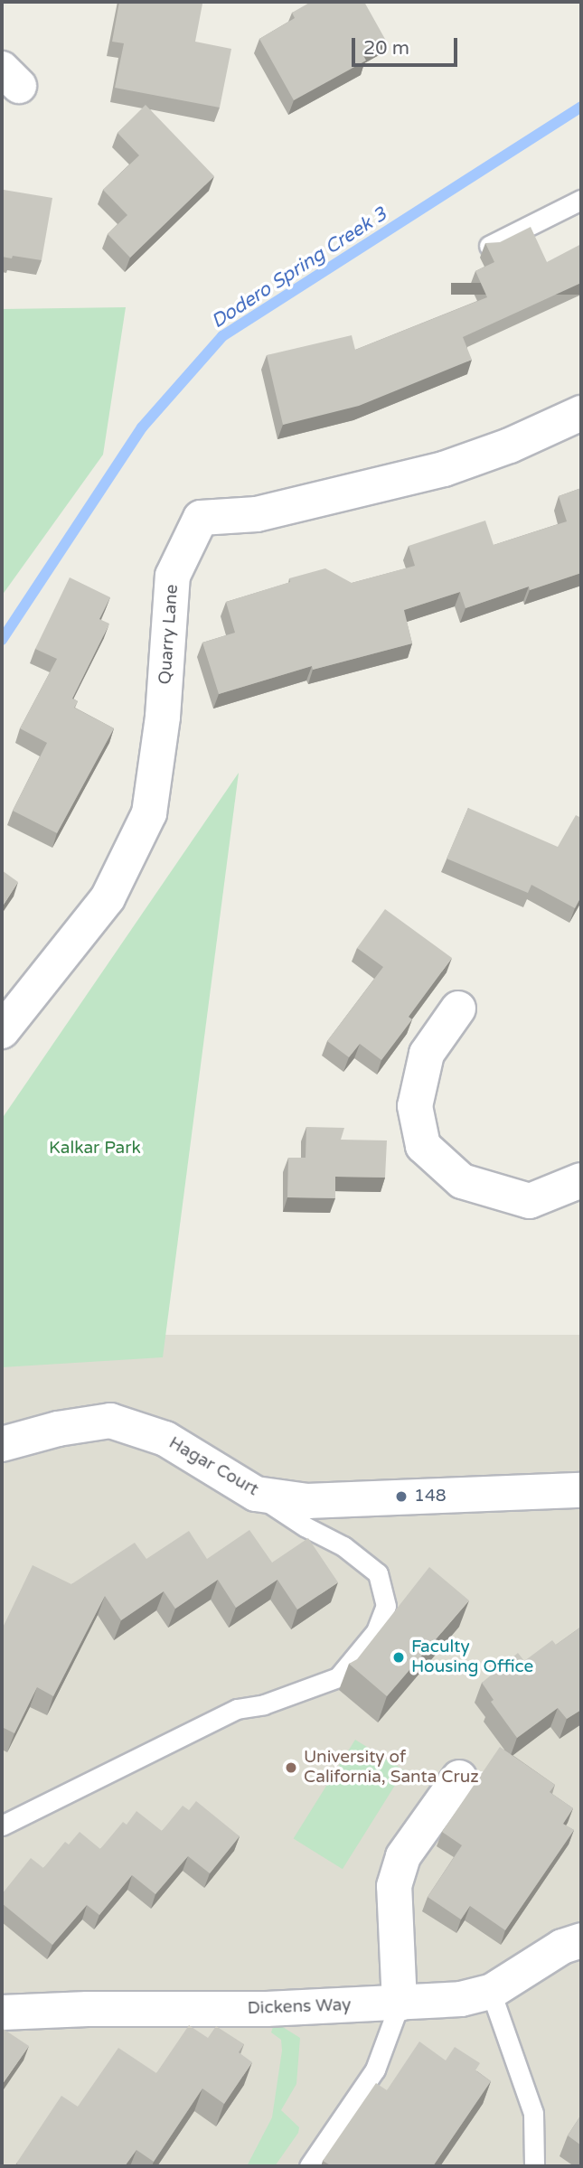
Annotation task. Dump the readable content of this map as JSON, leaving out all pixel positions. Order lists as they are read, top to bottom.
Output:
{
  "streets": {
    "street": ["Quarry Lane", "Hagar Court", "Dickens Way"]
  },
  "water": ["Dodero Spring Creek 3"],
  "parks": ["Kalkar Park"],
  "places": ["148", "Faculty Housing Office", "University of California, Santa Cruz"],
  "scale_bar": "20 m"
}
